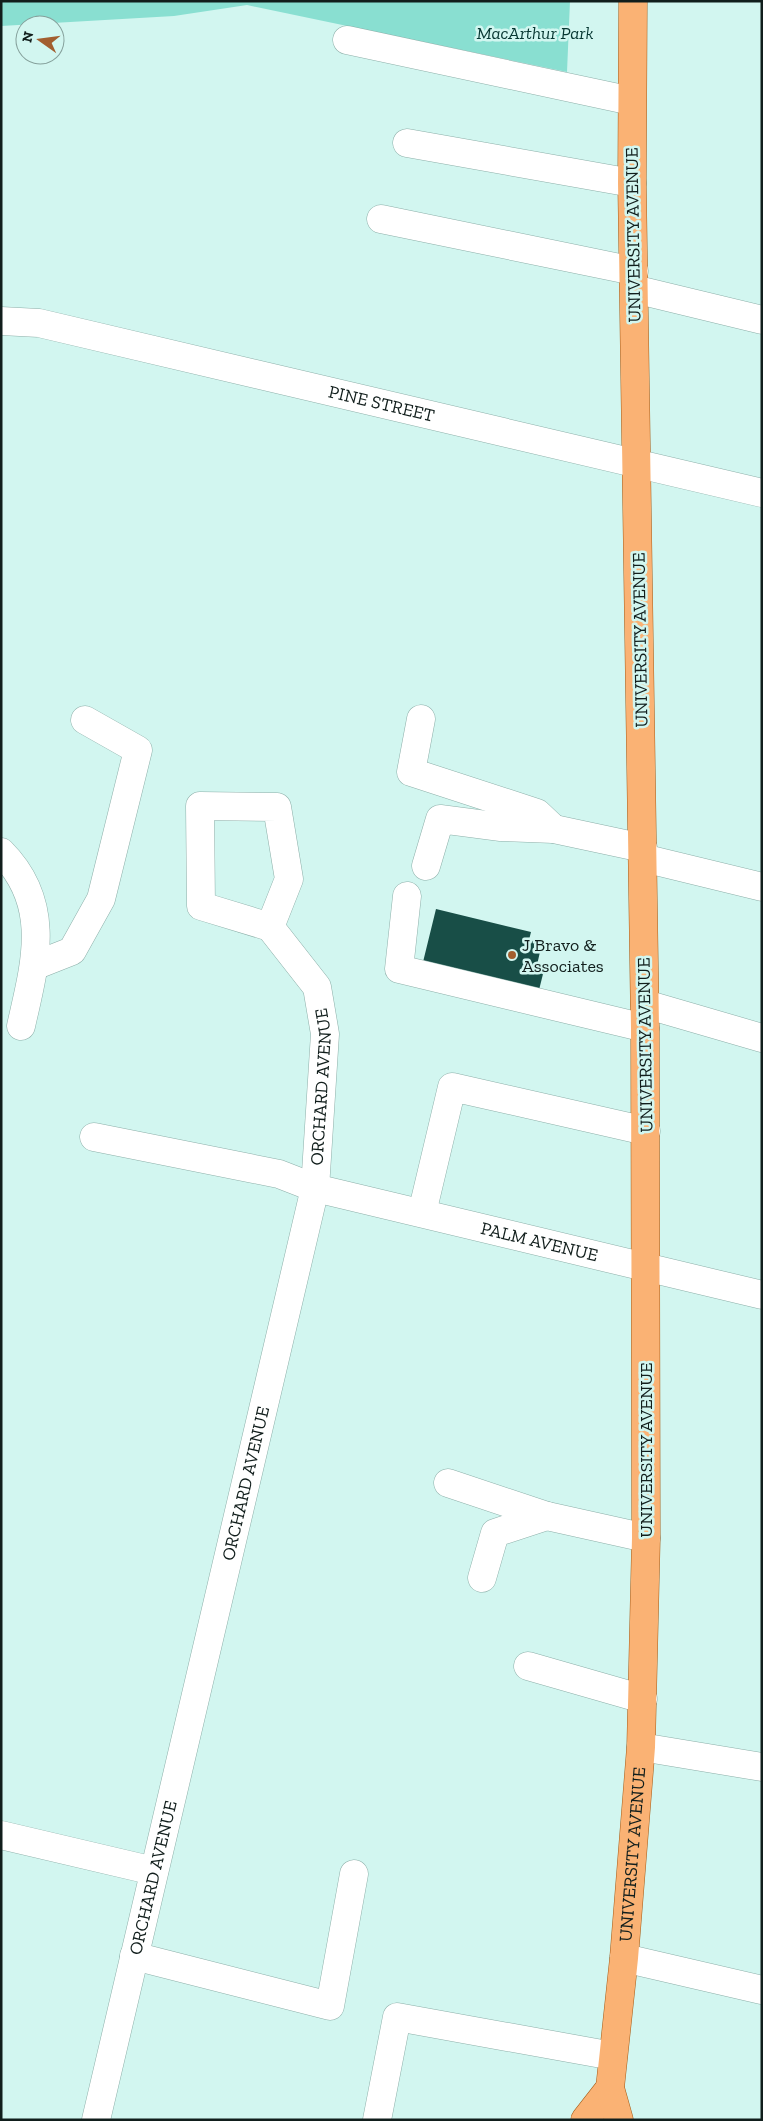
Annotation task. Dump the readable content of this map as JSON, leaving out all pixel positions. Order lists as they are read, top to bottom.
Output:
{
  "streets": {
    "main road": ["UNIVERSITY AVENUE"],
    "street": ["PINE STREET", "ORCHARD AVENUE", "PALM AVENUE"]
  },
  "crossings": [
    ["UNIVERSITY AVENUE", "PINE STREET"],
    ["UNIVERSITY AVENUE", "PALM AVENUE"],
    ["ORCHARD AVENUE", "PALM AVENUE"]
  ],
  "parks": ["MacArthur Park"],
  "places": ["J Bravo & Associates"],
  "north": "left"
}
